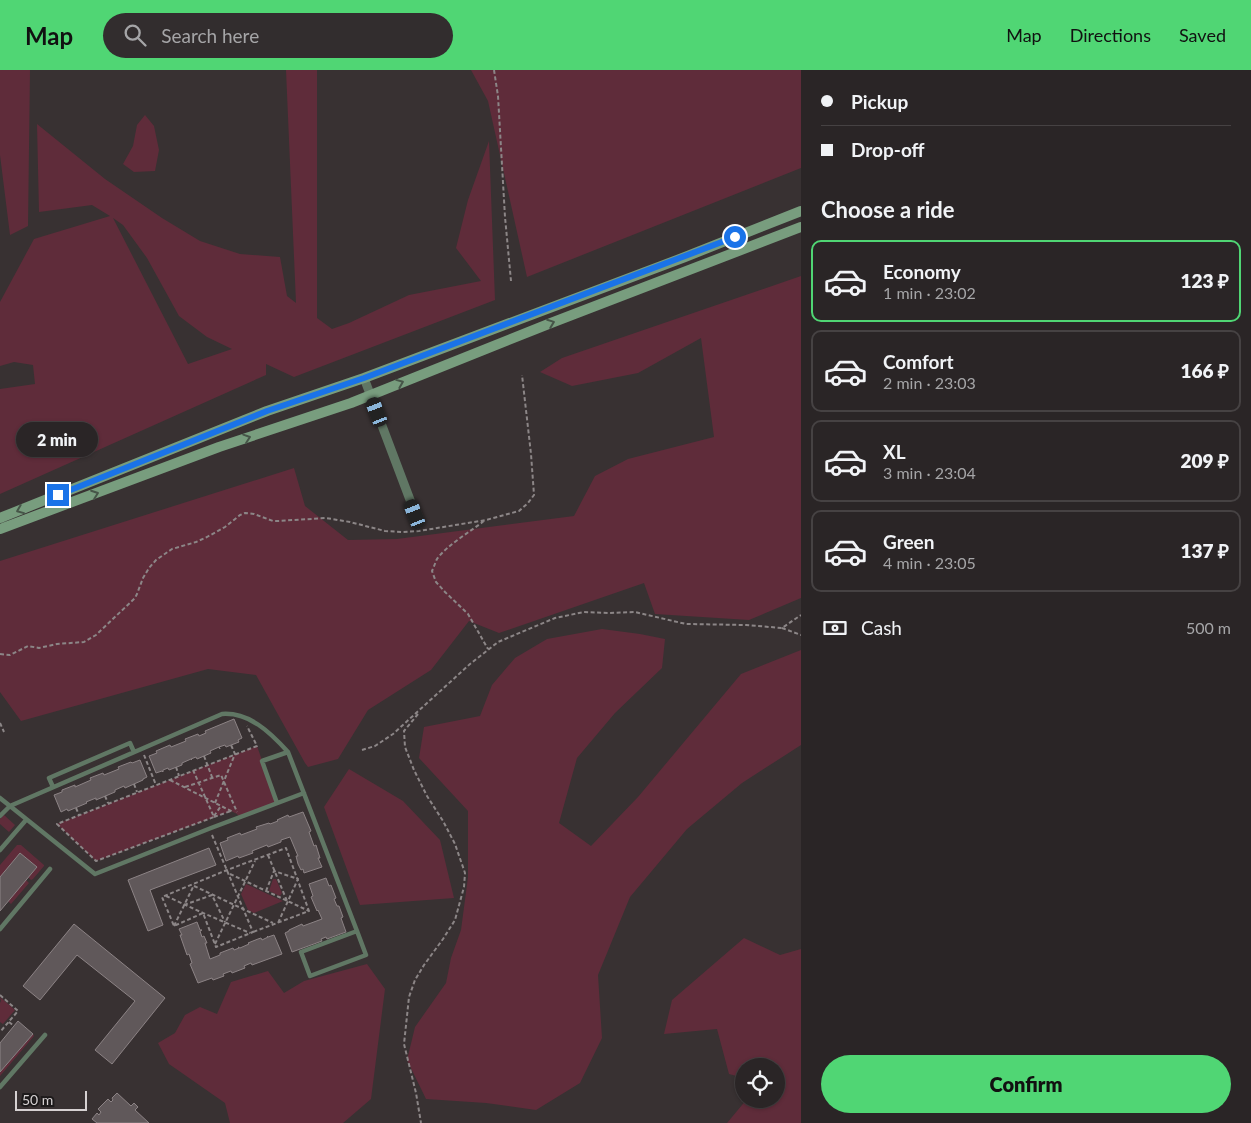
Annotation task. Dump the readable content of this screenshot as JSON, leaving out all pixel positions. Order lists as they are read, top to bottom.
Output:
{
  "scale_bar": "50 m",
  "page": {
    "header": "Map",
    "search": "Search here",
    "nav": ["Map", "Directions", "Saved"],
    "banner": ["Pickup", "Drop-off"],
    "heading": "Choose a ride",
    "list": [
      {
        "name": "Economy",
        "note": "1 min · 23:02",
        "value": "123 ₽"
      },
      {
        "name": "Comfort",
        "note": "2 min · 23:03",
        "value": "166 ₽"
      },
      {
        "name": "XL",
        "note": "3 min · 23:04",
        "value": "209 ₽"
      },
      {
        "name": "Green",
        "note": "4 min · 23:05",
        "value": "137 ₽"
      }
    ],
    "bubble": "2 min",
    "pay": ["Cash", "500 m"],
    "buttons": "Confirm",
    "scale": "50 m"
  }
}
